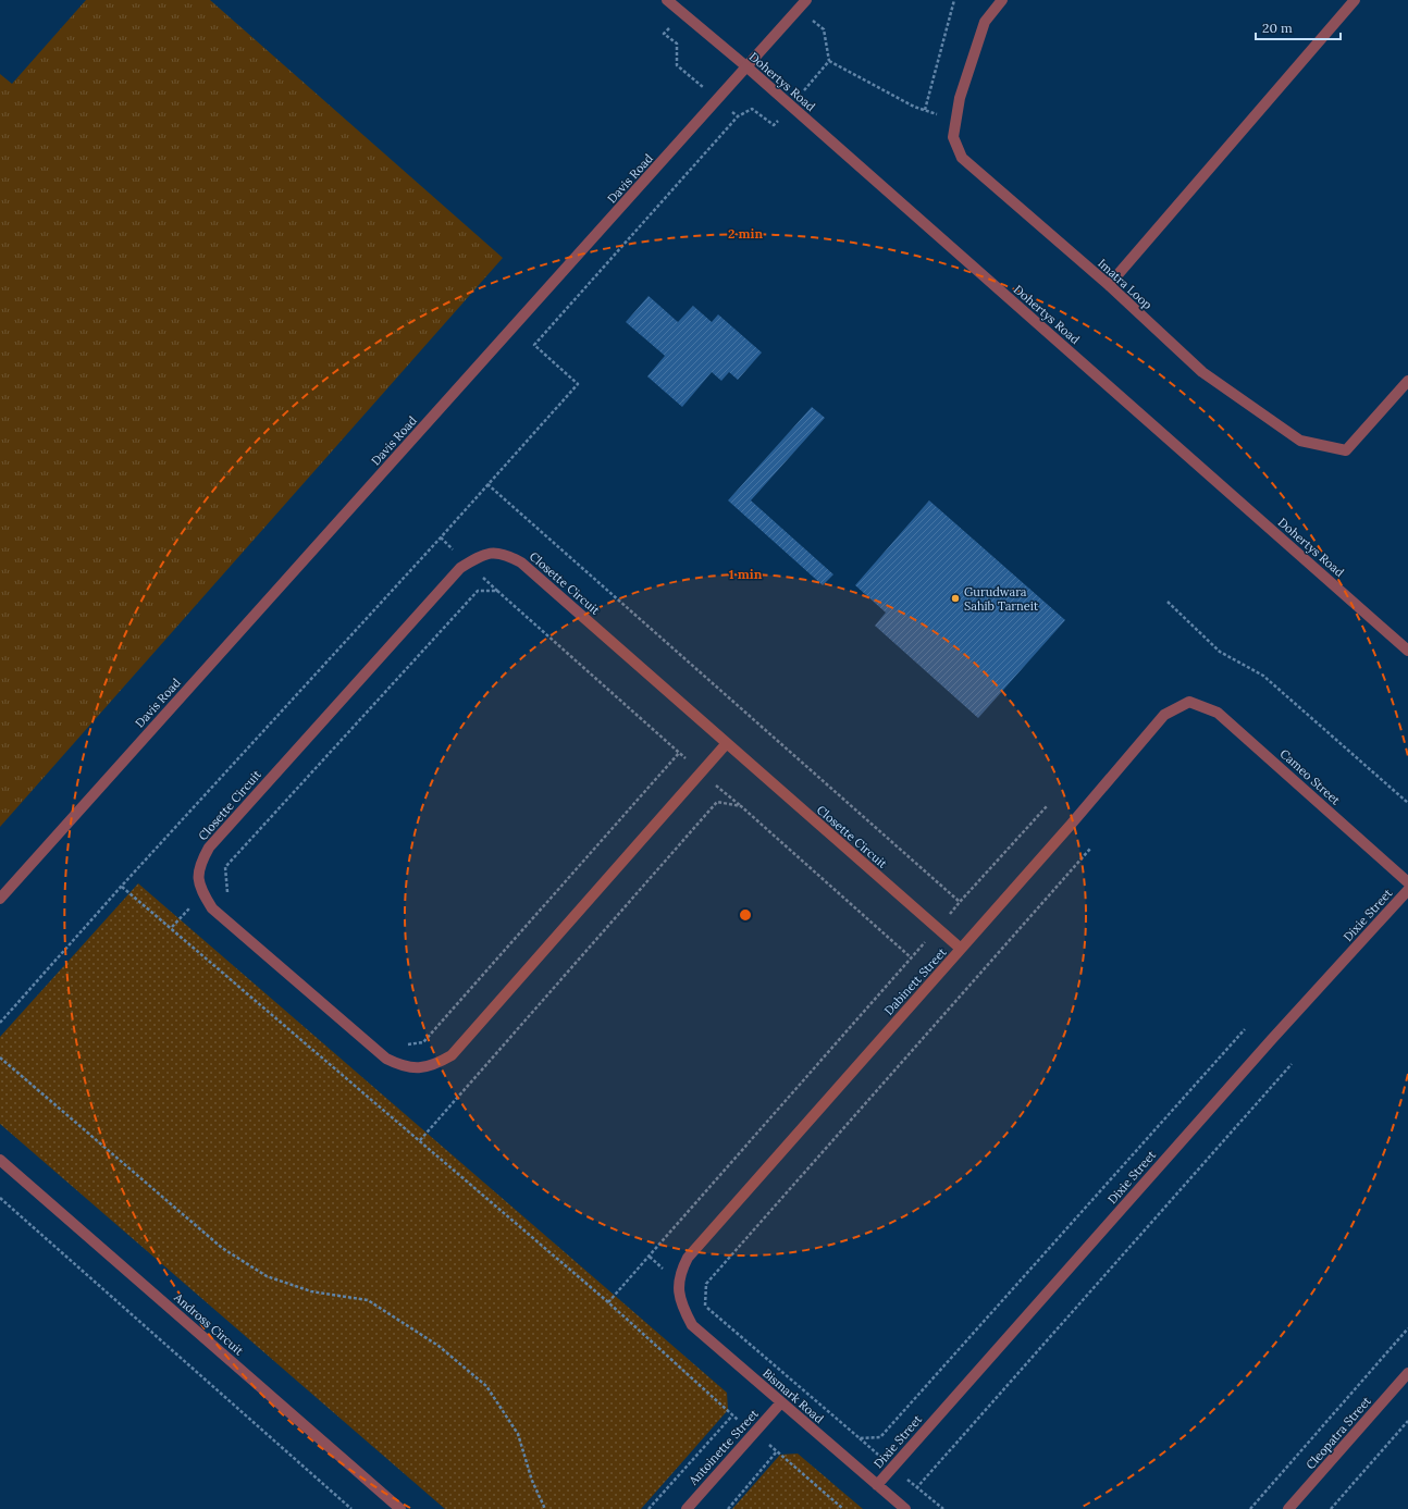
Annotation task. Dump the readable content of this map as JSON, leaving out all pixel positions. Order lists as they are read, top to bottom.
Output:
{
  "streets": {
    "street": [
      "Dohertys Road",
      "Davis Road",
      "Imatra Loop",
      "Closette Circuit",
      "Cameo Street",
      "Dixie Street",
      "Dabinett Street",
      "Andross Circuit",
      "Bismark Road",
      "Cleopatra Street",
      "Antoinette Street"
    ]
  },
  "crossings": [
    ["Dohertys Road", "Davis Road"],
    ["Closette Circuit", "Dabinett Street"],
    ["Cameo Street", "Dabinett Street"],
    ["Dixie Street", "Bismark Road"],
    ["Dabinett Street", "Bismark Road"],
    ["Bismark Road", "Antoinette Street"]
  ],
  "places": ["Gurudwara Sahib Tarneit"],
  "scale_bar": "20 m",
  "rings": ["2 min", "1 min"]
}
